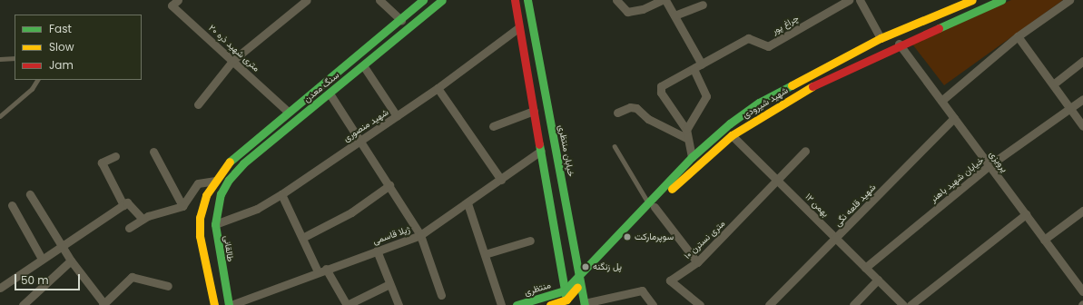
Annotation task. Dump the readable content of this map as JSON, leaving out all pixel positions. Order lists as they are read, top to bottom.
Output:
{
  "streets": {
    "main road": [
      "سنگ معدن",
      "شهید شیرودی",
      "خیابان منتظری",
      "طالقانی",
      "منتظری"
    ],
    "street": [
      "چراغ پور",
      "۲۰ متری شهید ذره",
      "شهید منصوری",
      "پرویزی",
      "خیابان شهید باهنر",
      "۱۲ بهمن",
      "شهید قلعه نگی",
      "ژیلا قاسمی",
      "۱۰ متری نسترن"
    ]
  },
  "crossings": [
    ["۲۰ متری شهید ذره", "سنگ معدن"],
    ["سنگ معدن", "طالقانی"],
    ["شهید شیرودی", "خیابان منتظری"],
    ["شهید شیرودی", "پرویزی"],
    ["شهید شیرودی", "۱۲ بهمن"],
    ["شهید منصوری", "طالقانی"],
    ["پرویزی", "خیابان شهید باهنر"],
    ["پرویزی", "شهید قلعه نگی"],
    ["خیابان شهید باهنر", "۱۲ بهمن"],
    ["۱۲ بهمن", "شهید قلعه نگی"],
    ["۱۲ بهمن", "۱۰ متری نسترن"],
    ["ژیلا قاسمی", "طالقانی"]
  ],
  "places": ["سوپرمارکت", "پل زنگنه"],
  "legend": ["Fast", "Slow", "Jam"],
  "scale_bar": "50 m"
}
